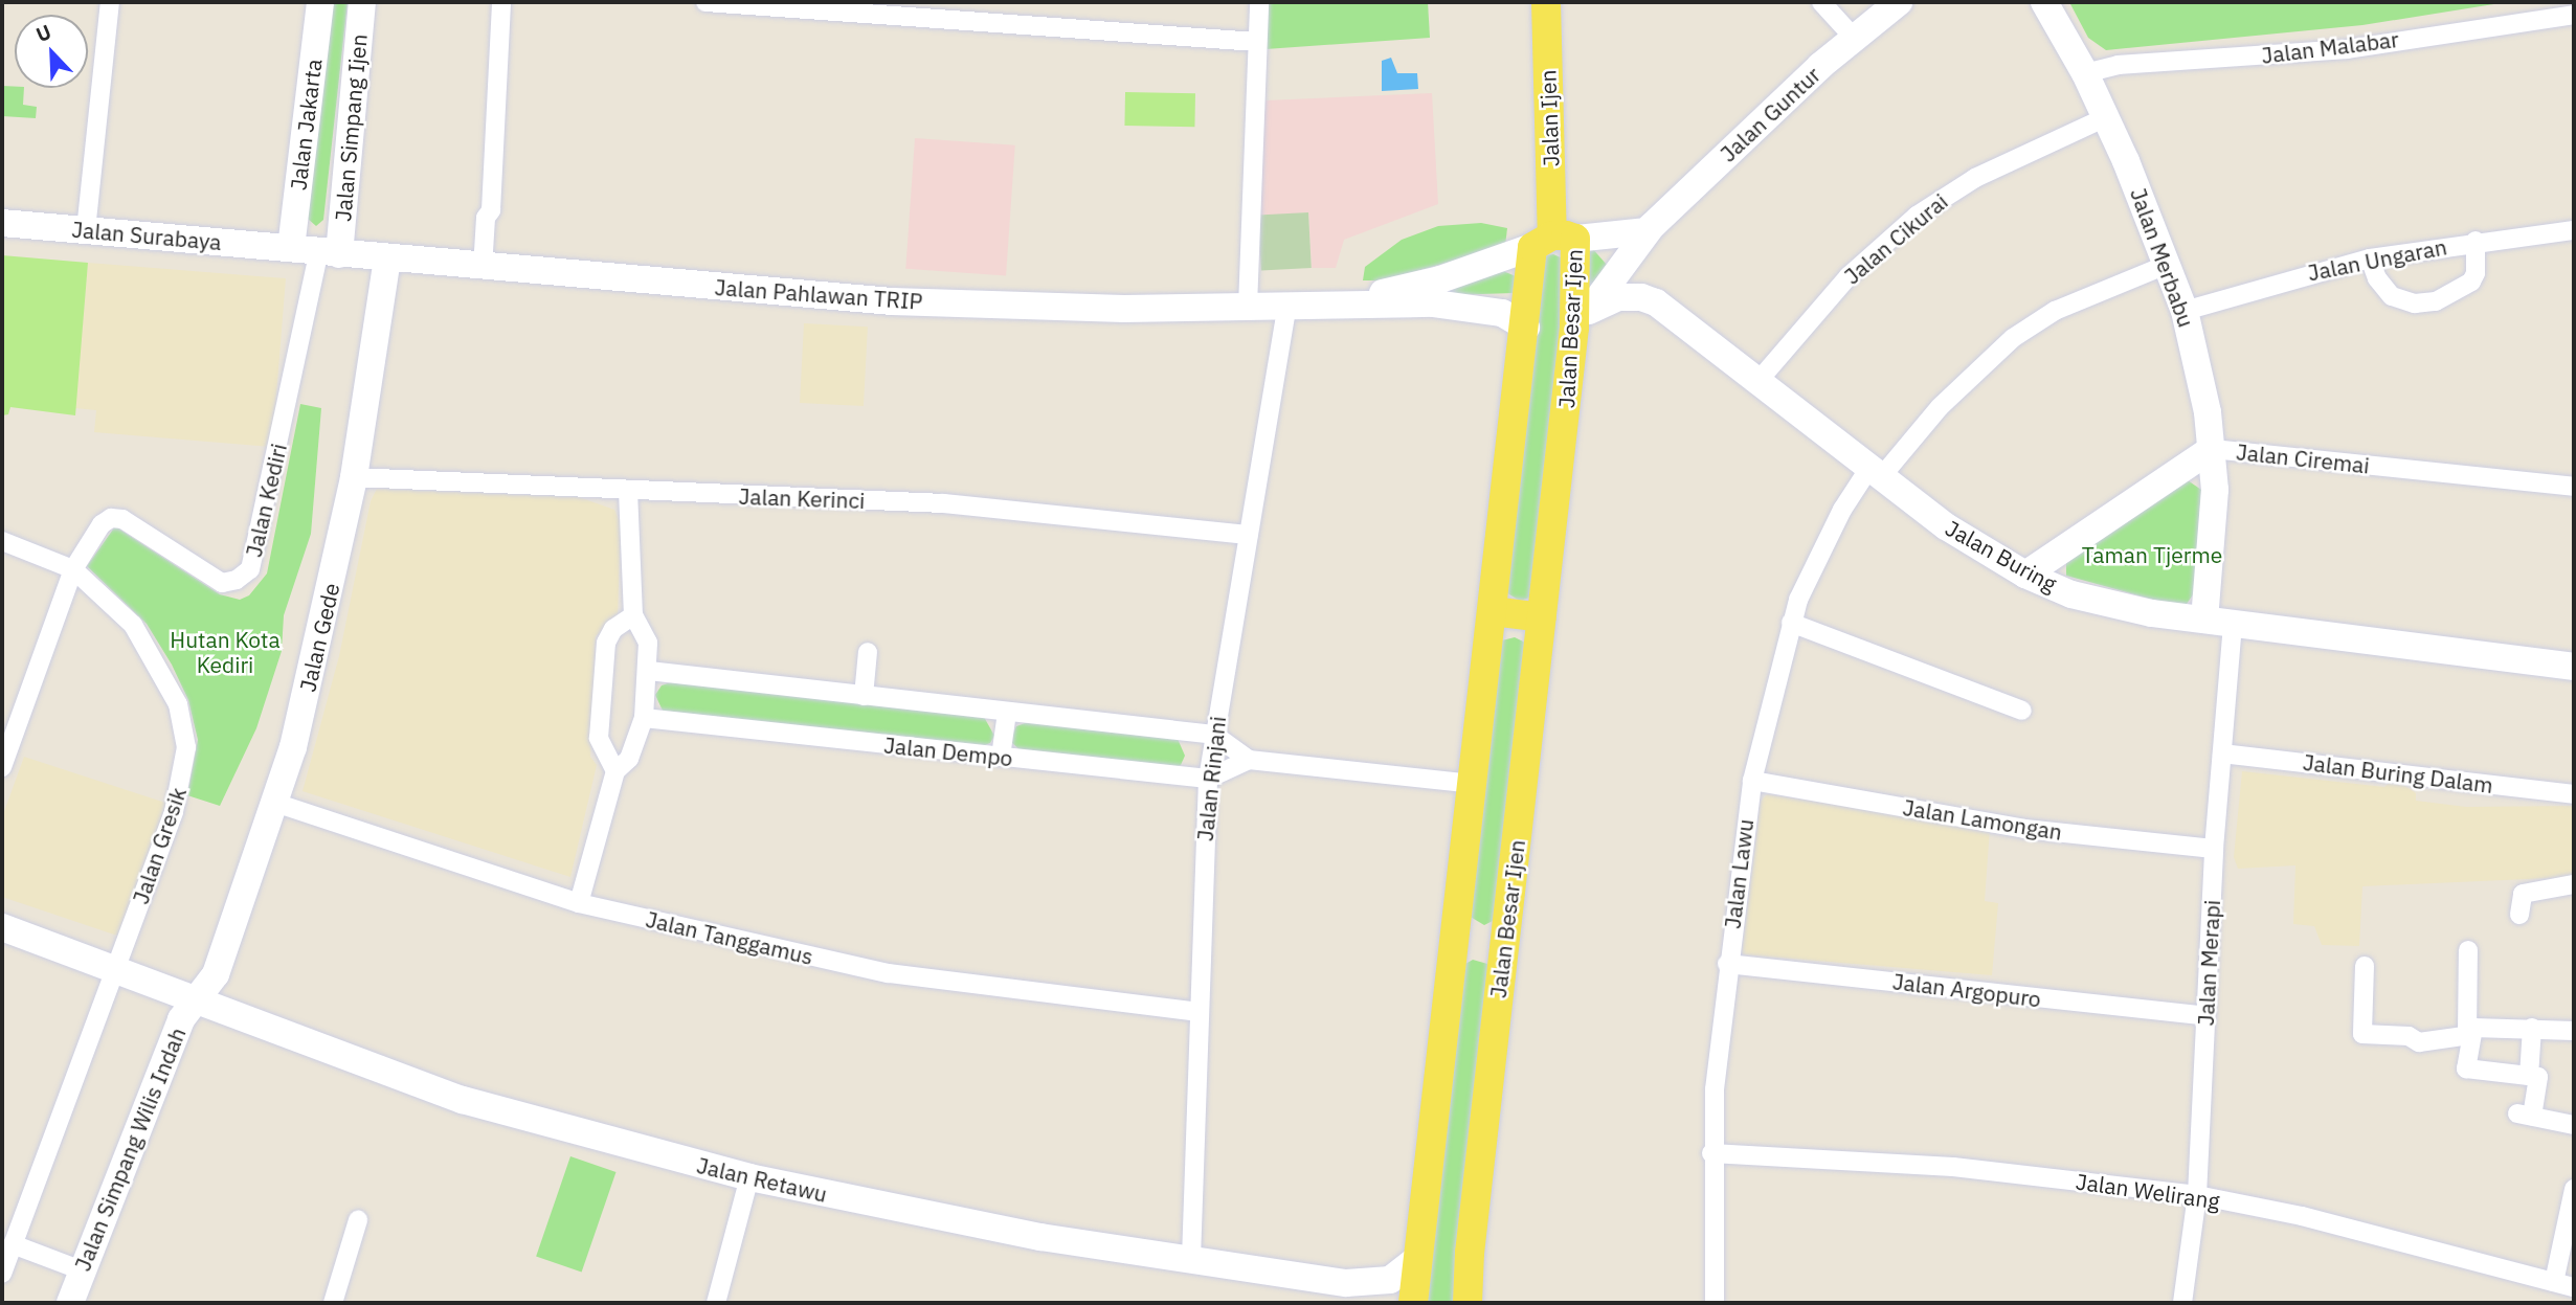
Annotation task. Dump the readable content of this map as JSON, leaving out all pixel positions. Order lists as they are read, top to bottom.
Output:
{
  "streets": {
    "main road": [
      "Jalan Guntur",
      "Jalan Ijen",
      "Jalan Jakarta",
      "Jalan Simpang Ijen",
      "Jalan Surabaya",
      "Jalan Merbabu",
      "Jalan Pahlawan TRIP",
      "Jalan Besar Ijen",
      "Jalan Ciremai",
      "Jalan Buring",
      "Jalan Gede",
      "Jalan Simpang Wilis Indah",
      "Jalan Retawu"
    ],
    "street": [
      "Jalan Malabar",
      "Jalan Cikurai",
      "Jalan Ungaran",
      "Jalan Kerinci",
      "Jalan Kediri",
      "Jalan Dempo",
      "Jalan Buring Dalam",
      "Jalan Rinjani",
      "Jalan Lamongan",
      "Jalan Gresik",
      "Jalan Lawu",
      "Jalan Tanggamus",
      "Jalan Merapi",
      "Jalan Argopuro",
      "Jalan Welirang"
    ]
  },
  "crossings": [
    ["Jalan Malabar", "Jalan Merbabu"],
    ["Jalan Guntur", "Jalan Pahlawan TRIP"],
    ["Jalan Guntur", "Jalan Besar Ijen"],
    ["Jalan Guntur", "Jalan Buring"],
    ["Jalan Ijen", "Jalan Pahlawan TRIP"],
    ["Jalan Ijen", "Jalan Besar Ijen"],
    ["Jalan Jakarta", "Jalan Surabaya"],
    ["Jalan Jakarta", "Jalan Pahlawan TRIP"],
    ["Jalan Simpang Ijen", "Jalan Pahlawan TRIP"],
    ["Jalan Simpang Ijen", "Jalan Kediri"],
    ["Jalan Surabaya", "Jalan Pahlawan TRIP"],
    ["Jalan Cikurai", "Jalan Merbabu"],
    ["Jalan Cikurai", "Jalan Buring"],
    ["Jalan Merbabu", "Jalan Ungaran"],
    ["Jalan Merbabu", "Jalan Ciremai"],
    ["Jalan Merbabu", "Jalan Buring"],
    ["Jalan Merbabu", "Jalan Lawu"],
    ["Jalan Pahlawan TRIP", "Jalan Besar Ijen"],
    ["Jalan Pahlawan TRIP", "Jalan Kediri"],
    ["Jalan Pahlawan TRIP", "Jalan Gede"],
    ["Jalan Pahlawan TRIP", "Jalan Rinjani"],
    ["Jalan Besar Ijen", "Jalan Buring"],
    ["Jalan Besar Ijen", "Jalan Dempo"],
    ["Jalan Besar Ijen", "Jalan Retawu"],
    ["Jalan Ciremai", "Jalan Buring"],
    ["Jalan Kerinci", "Jalan Gede"],
    ["Jalan Kerinci", "Jalan Rinjani"],
    ["Jalan Kediri", "Jalan Gresik"],
    ["Jalan Buring", "Jalan Lawu"],
    ["Jalan Buring", "Jalan Merapi"],
    ["Jalan Gede", "Jalan Tanggamus"],
    ["Jalan Gede", "Jalan Simpang Wilis Indah"],
    ["Jalan Gede", "Jalan Retawu"],
    ["Jalan Dempo", "Jalan Rinjani"],
    ["Jalan Buring Dalam", "Jalan Merapi"],
    ["Jalan Rinjani", "Jalan Tanggamus"],
    ["Jalan Rinjani", "Jalan Retawu"],
    ["Jalan Lamongan", "Jalan Lawu"],
    ["Jalan Lamongan", "Jalan Merapi"],
    ["Jalan Gresik", "Jalan Retawu"],
    ["Jalan Lawu", "Jalan Argopuro"],
    ["Jalan Lawu", "Jalan Welirang"],
    ["Jalan Merapi", "Jalan Argopuro"],
    ["Jalan Merapi", "Jalan Welirang"],
    ["Jalan Simpang Wilis Indah", "Jalan Retawu"]
  ],
  "parks": ["Taman Tjerme", "Hutan Kota Kediri"],
  "north": "top left"
}
